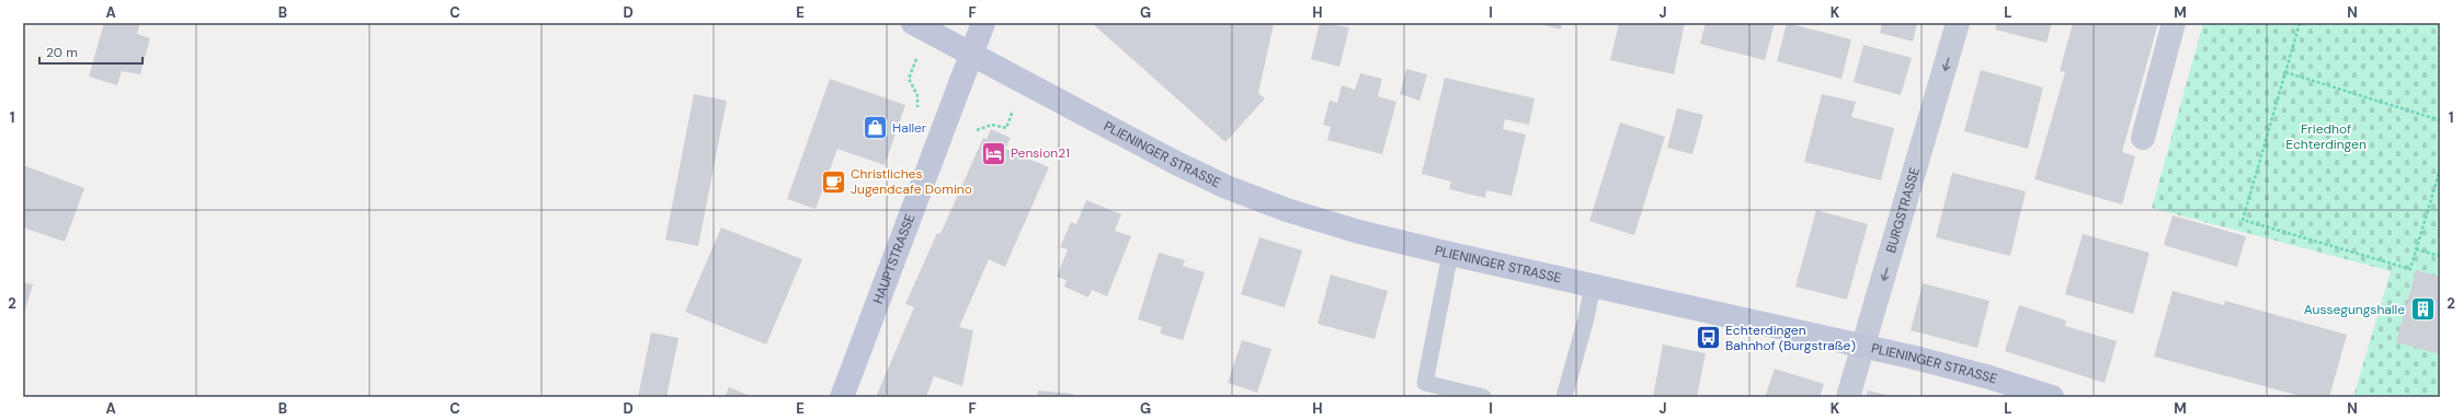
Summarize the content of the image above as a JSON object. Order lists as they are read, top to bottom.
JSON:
{
  "streets": {
    "main road": ["PLIENINGER STRASSE", "HAUPTSTRASSE"],
    "street": ["BURGSTRASSE"]
  },
  "crossings": [
    ["PLIENINGER STRASSE", "BURGSTRASSE"],
    ["PLIENINGER STRASSE", "HAUPTSTRASSE"]
  ],
  "one_way": ["BURGSTRASSE"],
  "parks": ["Friedhof Echterdingen"],
  "places": {
    "shop": ["Haller"],
    "hotel": ["Pension21"],
    "cafe": ["Christliches Jugendcafe Domino"],
    "building": ["Aussegungshalle"],
    "bus stop": ["Echterdingen Bahnhof (Burgstraße)"]
  },
  "scale_bar": "20 m",
  "grid": {
    "columns": [
      "A",
      "B",
      "C",
      "D",
      "E",
      "F",
      "G",
      "H",
      "I",
      "J",
      "K",
      "L",
      "M",
      "N"
    ],
    "rows": ["1", "2"]
  }
}
